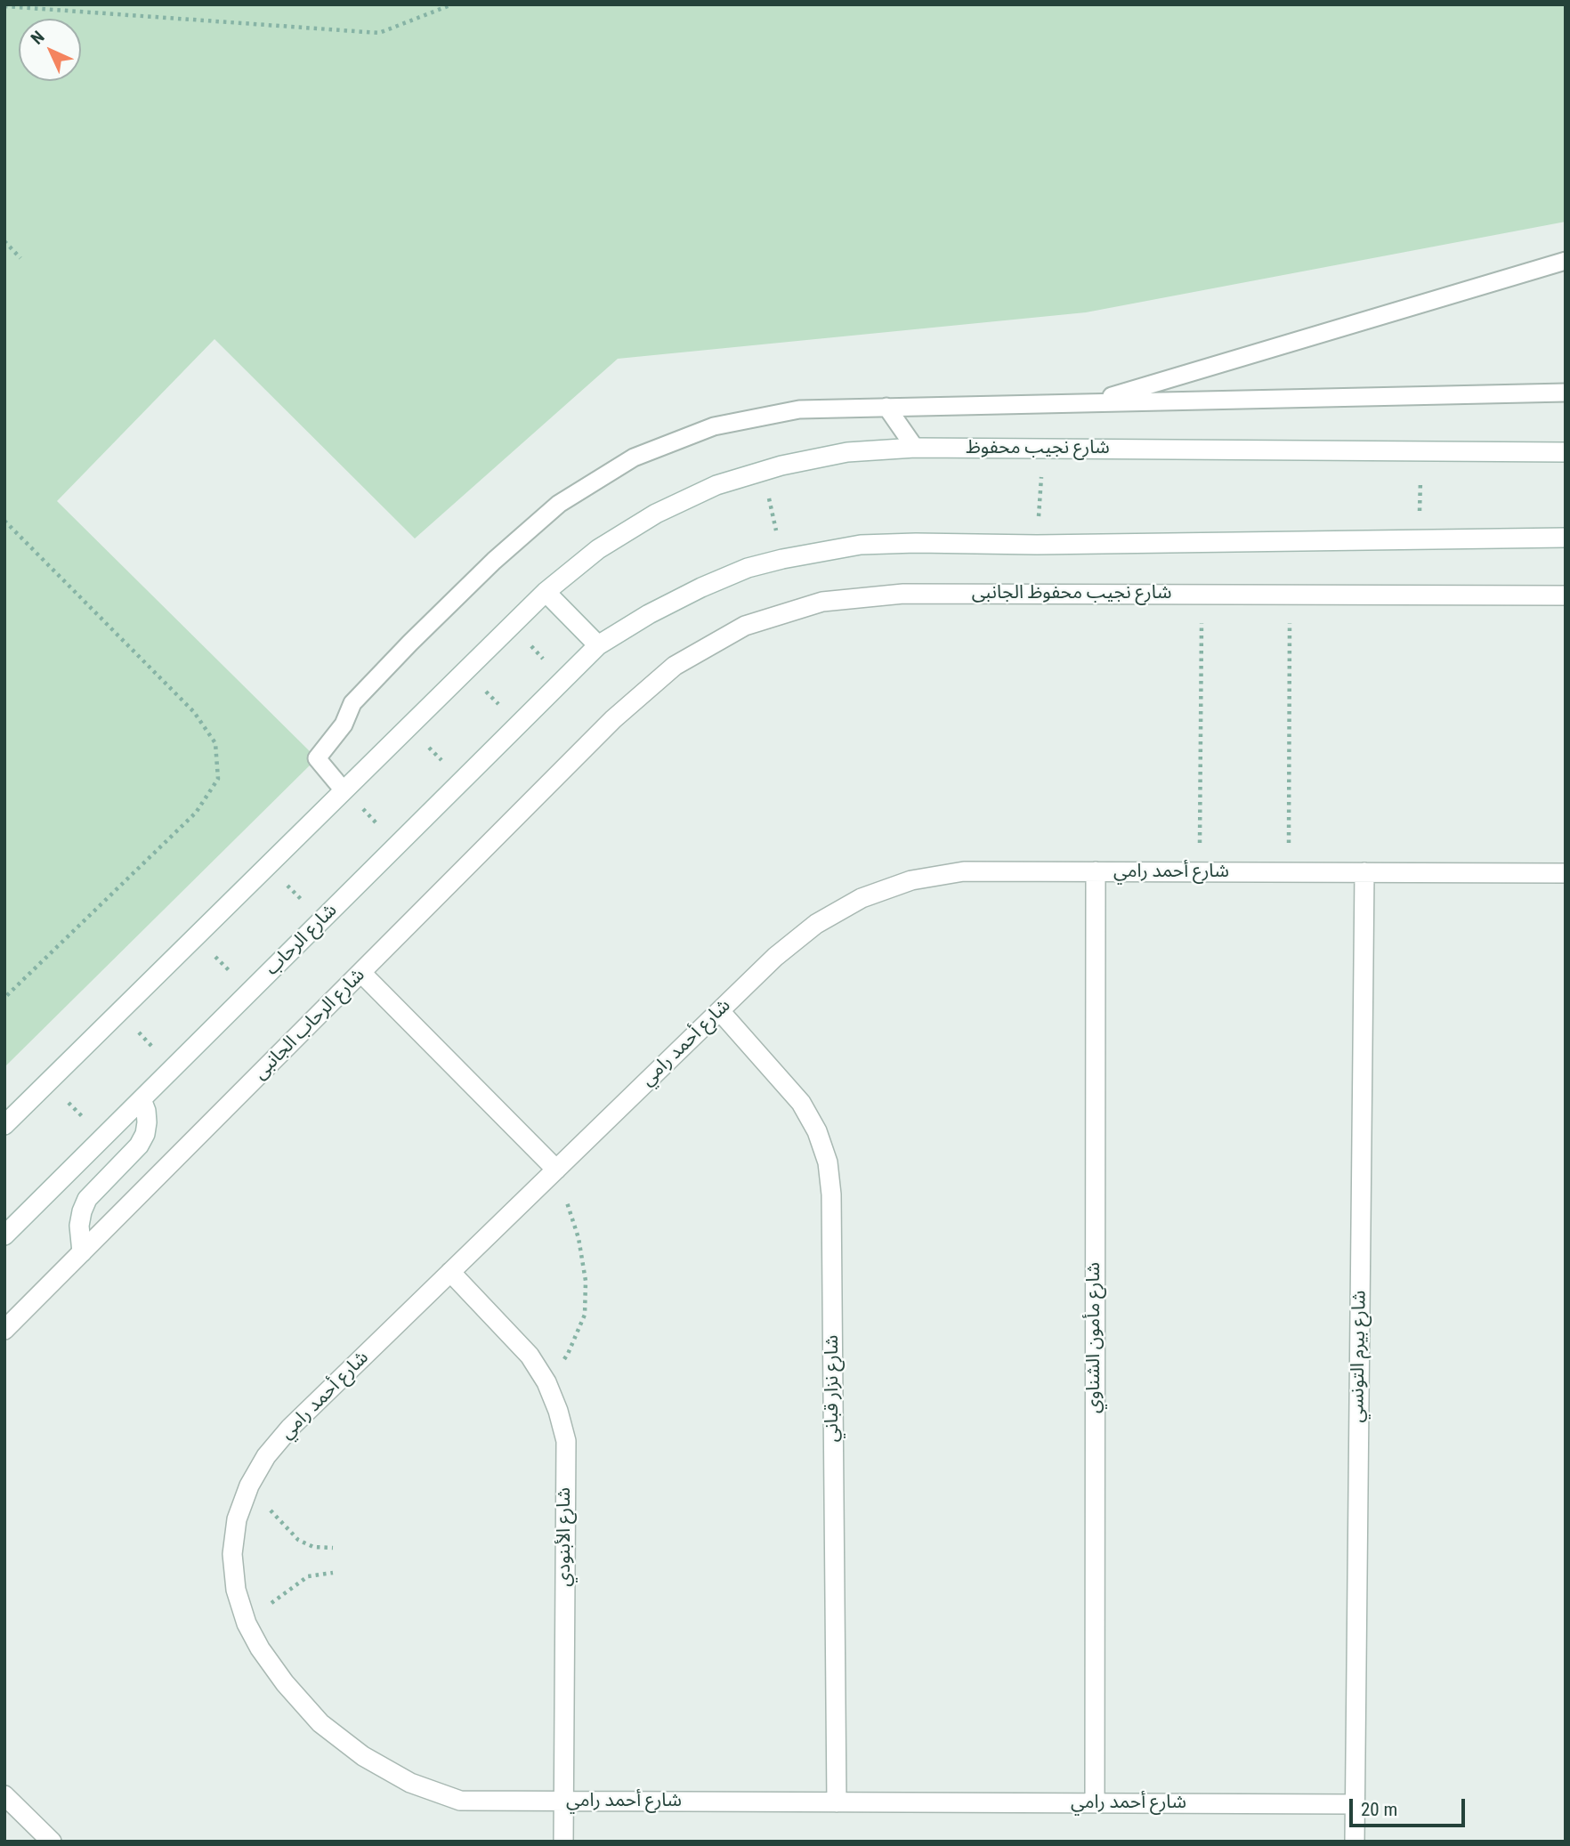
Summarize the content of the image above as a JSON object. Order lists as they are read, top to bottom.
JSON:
{
  "streets": {
    "street": [
      "شارع نجيب محفوظ",
      "شارع نجيب محفوظ الجانبى",
      "شارع أحمد رامي",
      "شارع الرحاب",
      "شارع الرحاب الجانبى",
      "شارع مأمون الشناوي",
      "شارع بيرم التونسي",
      "شارع نزار قباني",
      "شارع الأبنودي"
    ]
  },
  "crossings": [
    ["شارع نجيب محفوظ الجانبى", "شارع الرحاب الجانبى"],
    ["شارع أحمد رامي", "شارع مأمون الشناوي"],
    ["شارع أحمد رامي", "شارع بيرم التونسي"],
    ["شارع أحمد رامي", "شارع نزار قباني"],
    ["شارع أحمد رامي", "شارع الأبنودي"]
  ],
  "scale_bar": "20 m",
  "north": "top left"
}
